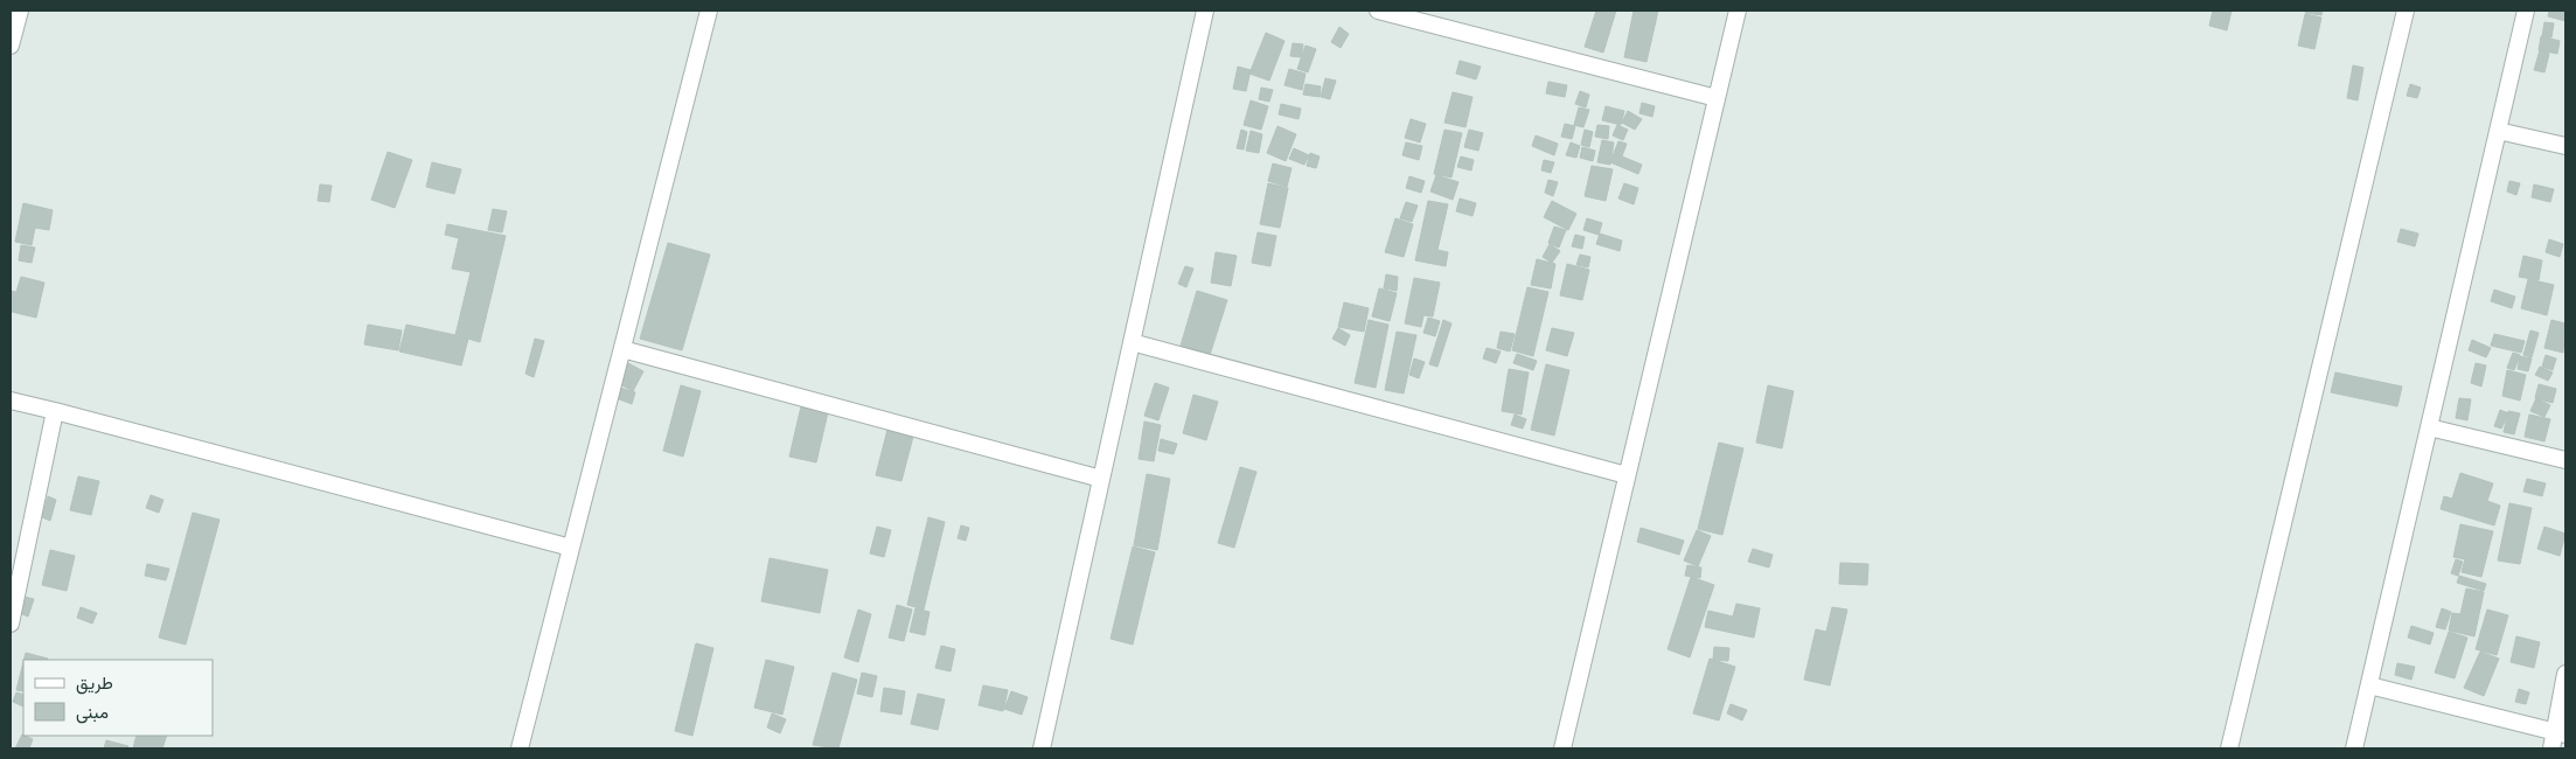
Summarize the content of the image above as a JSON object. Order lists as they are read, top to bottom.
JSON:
{
  "legend": ["طريق", "مبنى"]
}
